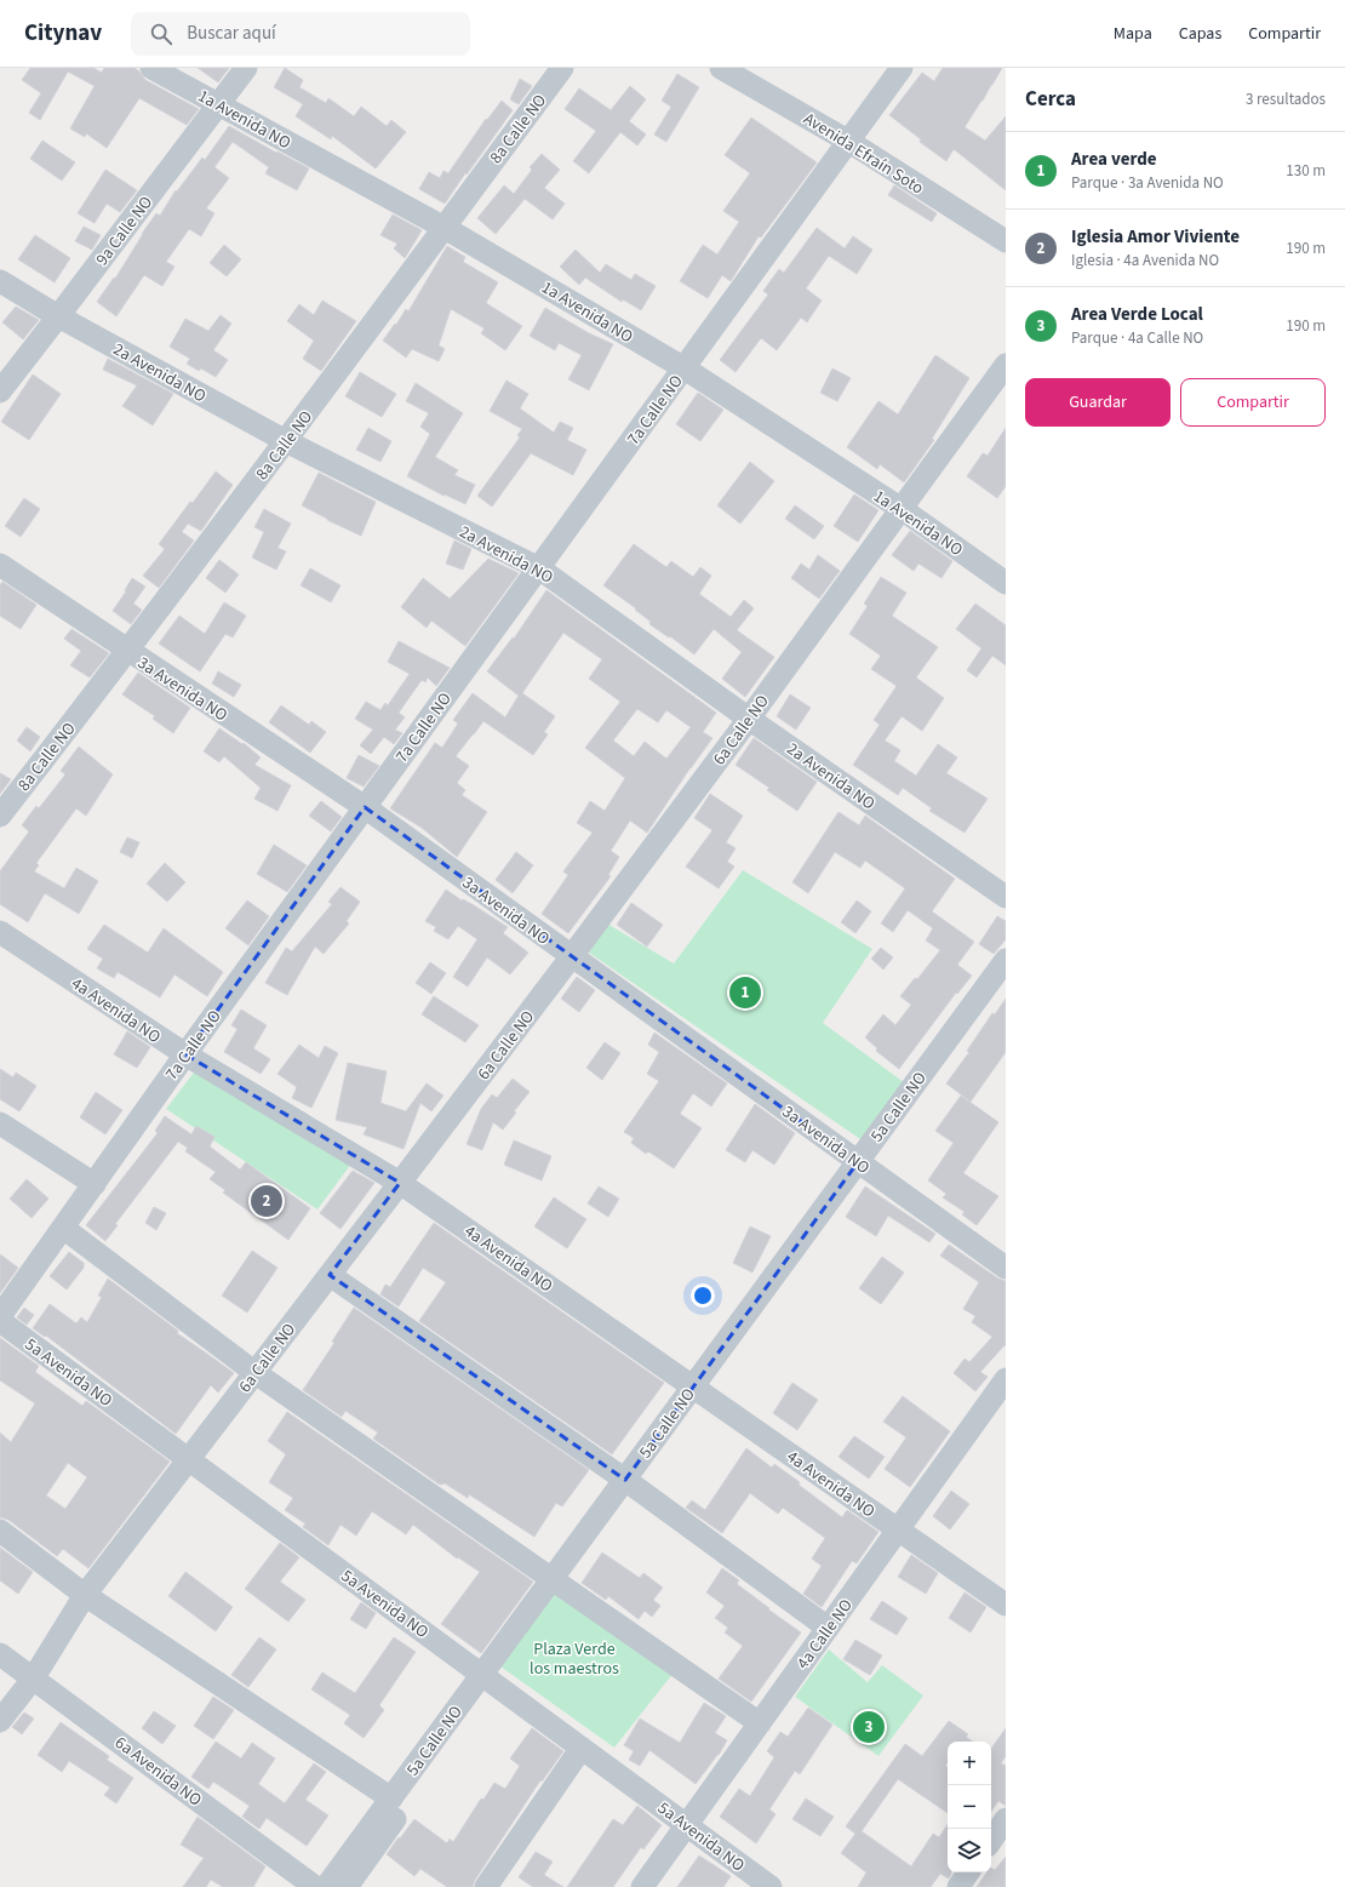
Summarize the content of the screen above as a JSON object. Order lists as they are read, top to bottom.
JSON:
{
  "streets": {
    "street": [
      "1a Avenida NO",
      "8a Calle NO",
      "Avenida Efraín Soto",
      "9a Calle NO",
      "2a Avenida NO",
      "7a Calle NO",
      "3a Avenida NO",
      "6a Calle NO",
      "4a Avenida NO",
      "5a Calle NO",
      "5a Avenida NO",
      "4a Calle NO",
      "6a Avenida NO"
    ]
  },
  "crossings": [
    ["1a Avenida NO", "8a Calle NO"],
    ["1a Avenida NO", "9a Calle NO"],
    ["1a Avenida NO", "7a Calle NO"],
    ["1a Avenida NO", "6a Calle NO"],
    ["8a Calle NO", "2a Avenida NO"],
    ["8a Calle NO", "3a Avenida NO"],
    ["Avenida Efraín Soto", "7a Calle NO"],
    ["9a Calle NO", "2a Avenida NO"],
    ["2a Avenida NO", "7a Calle NO"],
    ["2a Avenida NO", "6a Calle NO"],
    ["7a Calle NO", "3a Avenida NO"],
    ["7a Calle NO", "4a Avenida NO"],
    ["3a Avenida NO", "6a Calle NO"],
    ["3a Avenida NO", "5a Calle NO"],
    ["6a Calle NO", "4a Avenida NO"],
    ["6a Calle NO", "5a Avenida NO"],
    ["6a Calle NO", "6a Avenida NO"],
    ["4a Avenida NO", "5a Calle NO"],
    ["4a Avenida NO", "4a Calle NO"],
    ["5a Calle NO", "5a Avenida NO"],
    ["5a Avenida NO", "4a Calle NO"]
  ],
  "parks": ["Plaza Verde los maestros"],
  "page": {
    "header": "Citynav",
    "search": "Buscar aquí",
    "nav": ["Mapa", "Capas", "Compartir"],
    "heading": ["Cerca", "3 resultados"],
    "list": [
      {
        "mark": "1",
        "name": "Area verde",
        "note": "Parque · 3a Avenida NO",
        "value": "130 m"
      },
      {
        "mark": "2",
        "name": "Iglesia Amor Viviente",
        "note": "Iglesia · 4a Avenida NO",
        "value": "190 m"
      },
      {
        "mark": "3",
        "name": "Area Verde Local",
        "note": "Parque · 4a Calle NO",
        "value": "190 m"
      }
    ],
    "buttons": ["Guardar", "Compartir"],
    "pins": ["1", "2", "3"],
    "map_buttons": ["+", "−"]
  }
}
